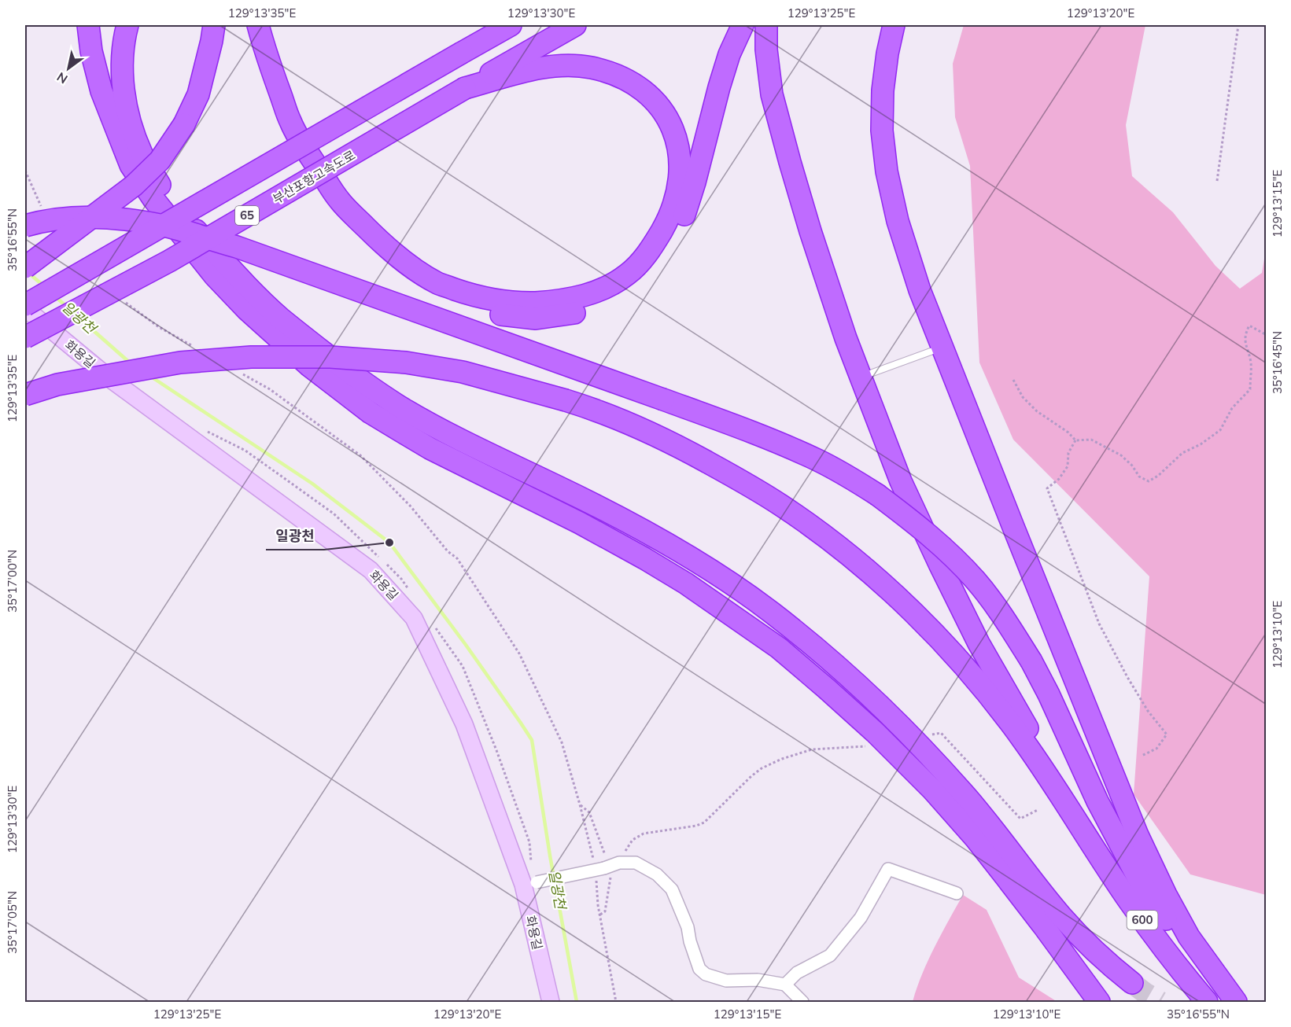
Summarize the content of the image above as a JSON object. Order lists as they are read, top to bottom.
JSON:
{
  "streets": {
    "highway": ["부산포항고속도로", "65", "600"],
    "main road": ["화용길"]
  },
  "crossings": [
    ["65", "화용길"]
  ],
  "water": ["일광천"],
  "places": ["일광천"],
  "north": "bottom left",
  "coordinates": [
    "129°13'35\"E",
    "129°13'30\"E",
    "129°13'25\"E",
    "129°13'20\"E",
    "129°13'15\"E",
    "35°16'55\"N",
    "35°16'45\"N",
    "35°17'00\"N",
    "129°13'10\"E",
    "35°17'05\"N"
  ]
}
